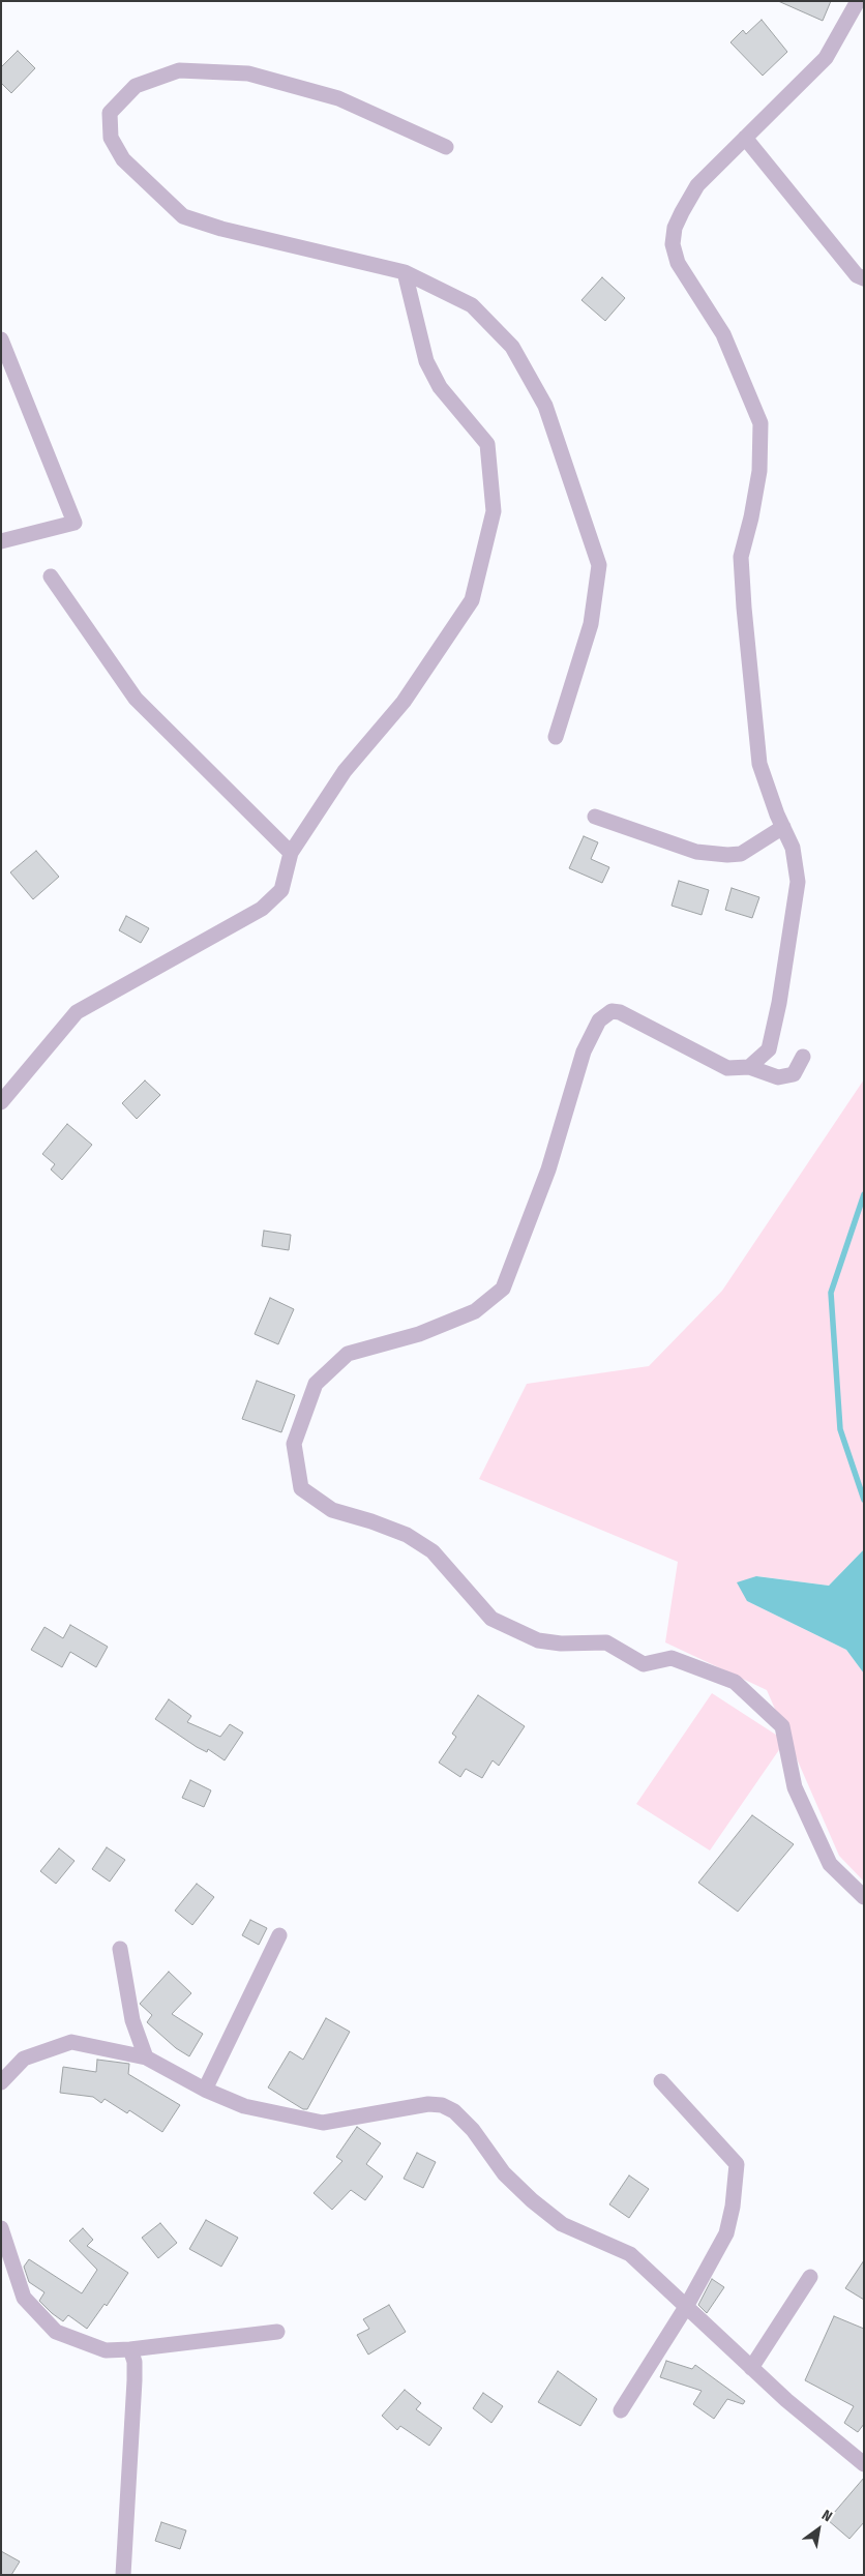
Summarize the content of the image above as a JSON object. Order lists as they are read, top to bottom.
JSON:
{
  "north": "top right"
}
